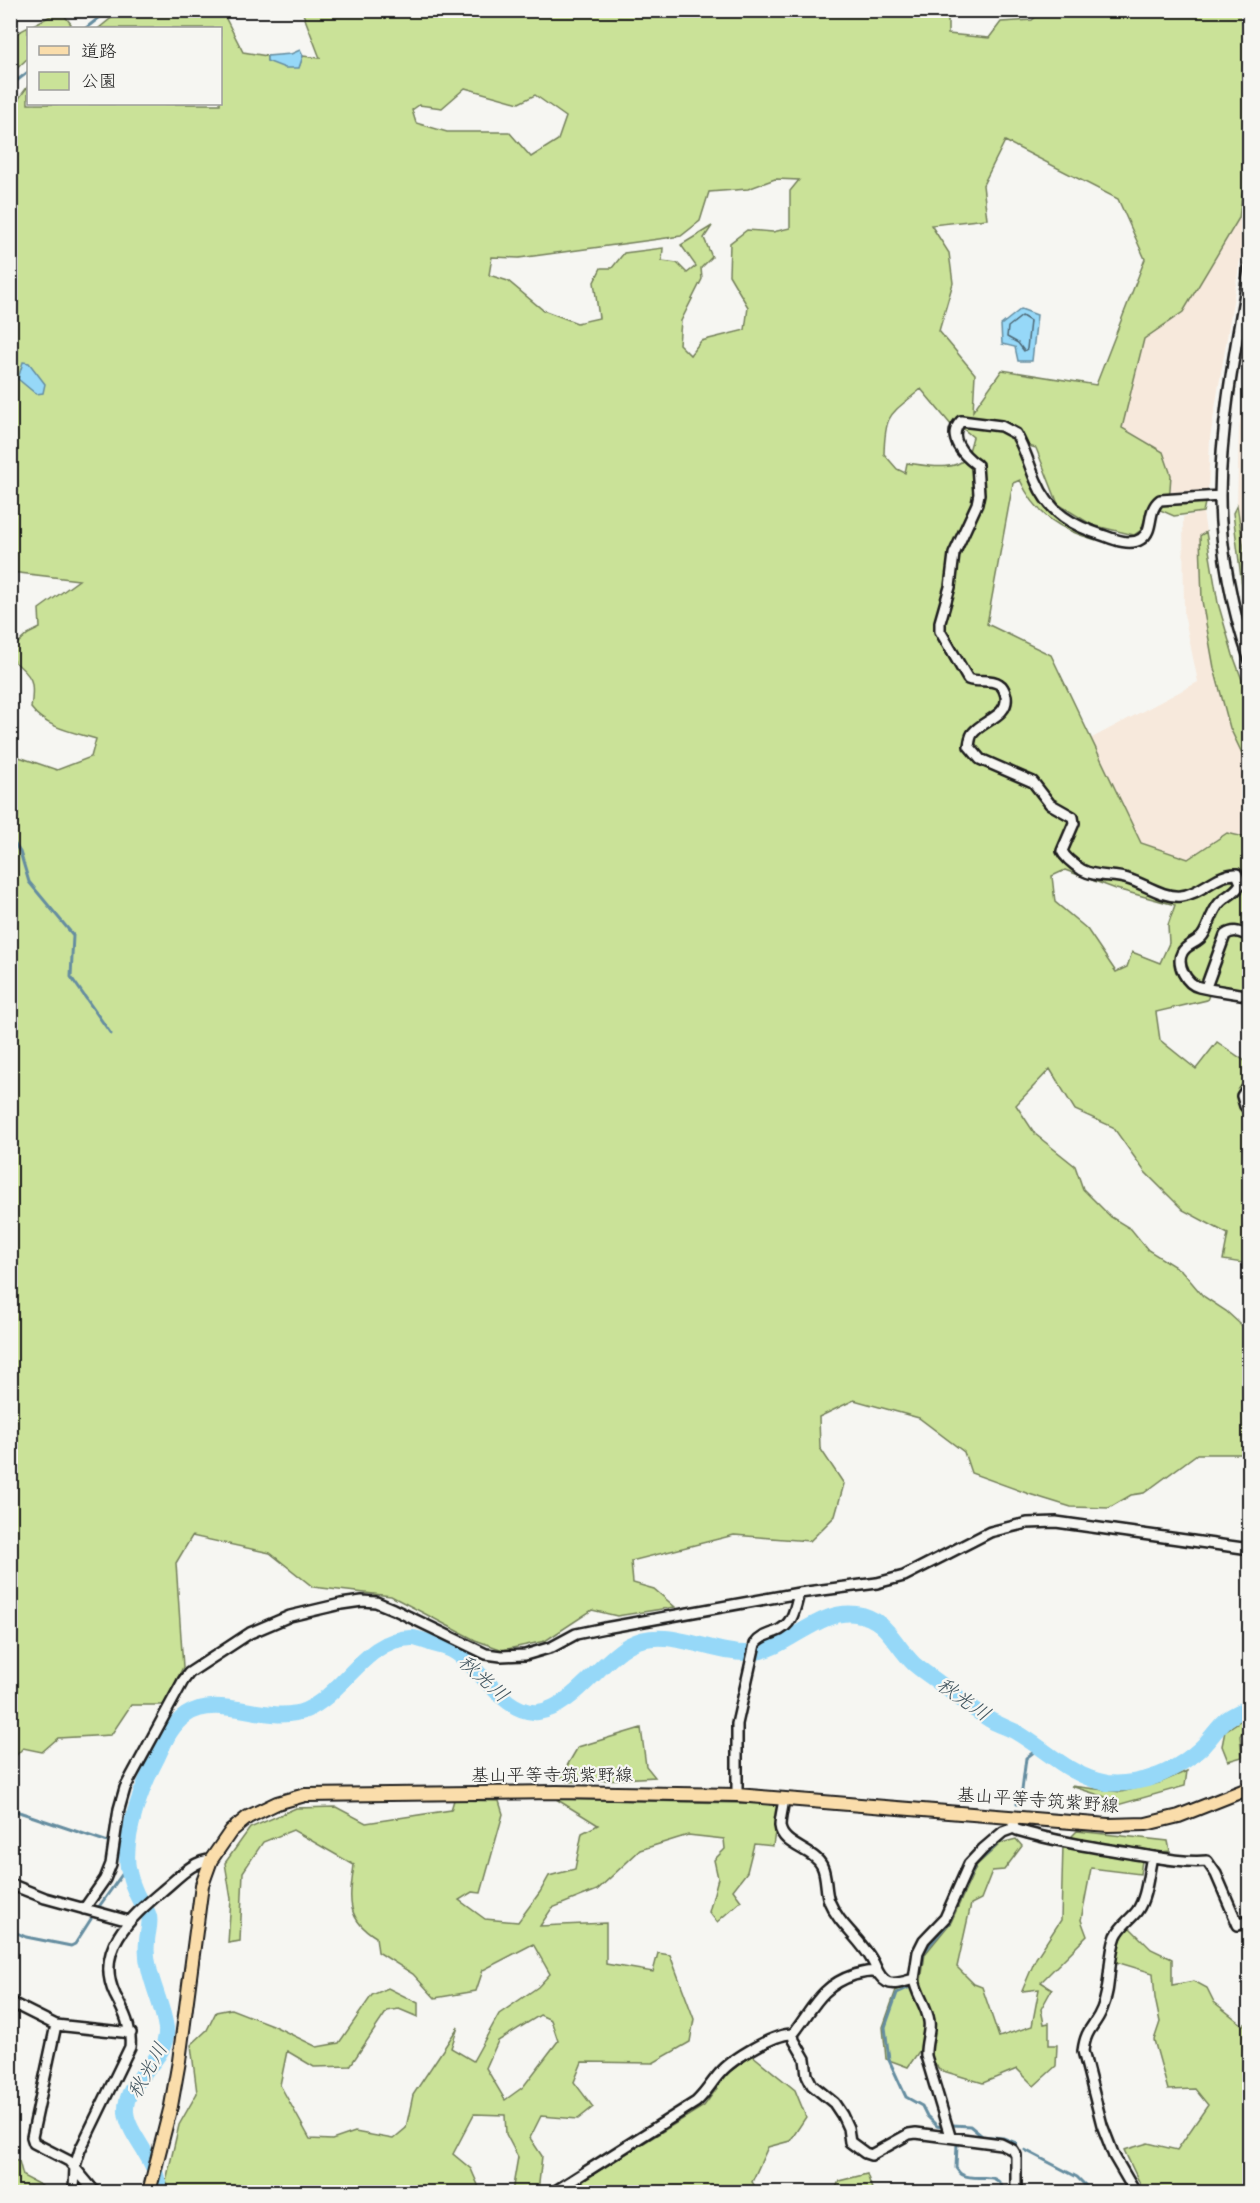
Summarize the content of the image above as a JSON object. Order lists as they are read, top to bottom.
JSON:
{
  "streets": {
    "main road": ["基山平等寺筑紫野線"]
  },
  "water": ["秋光川"],
  "legend": ["道路", "公園"]
}
